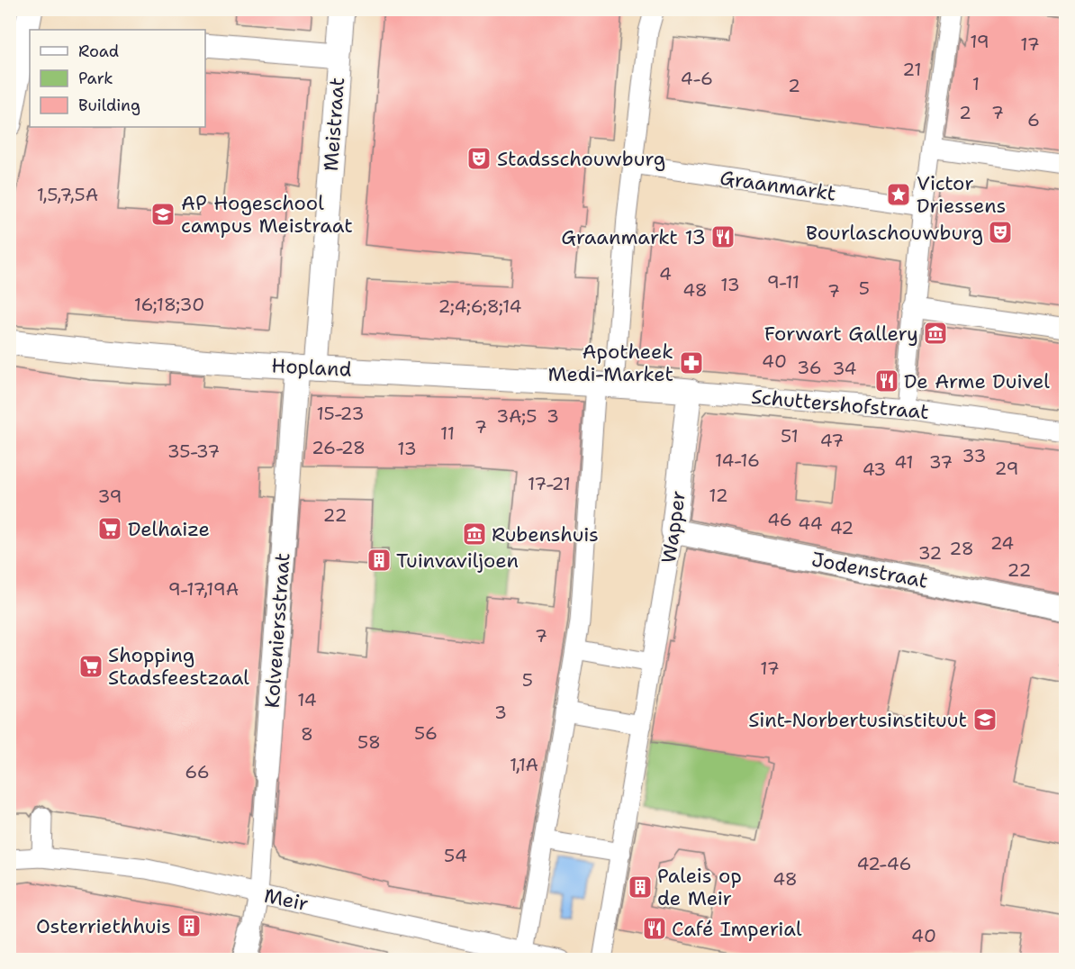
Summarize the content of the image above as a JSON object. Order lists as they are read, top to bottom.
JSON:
{
  "streets": {
    "street": [
      "Meistraat",
      "Graanmarkt",
      "Hopland",
      "Schuttershofstraat",
      "Wapper",
      "Jodenstraat",
      "Kolveniersstraat",
      "Meir"
    ]
  },
  "crossings": [
    ["Meistraat", "Hopland"],
    ["Meistraat", "Kolveniersstraat"],
    ["Hopland", "Schuttershofstraat"],
    ["Hopland", "Kolveniersstraat"],
    ["Schuttershofstraat", "Wapper"],
    ["Wapper", "Jodenstraat"],
    ["Kolveniersstraat", "Meir"]
  ],
  "places": {
    "theatre": ["Stadsschouwburg", "Bourlaschouwburg"],
    "place": ["Victor Driessens"],
    "school or university": ["AP Hogeschool campus Meistraat", "Sint-Norbertusinstituut"],
    "restaurant": ["Graanmarkt 13", "De Arme Duivel", "Café Imperial"],
    "museum": ["Forwart Gallery", "Rubenshuis"],
    "pharmacy": ["Apotheek Medi-Market"],
    "supermarket": ["Delhaize", "Shopping Stadsfeestzaal"],
    "building": ["Tuinvaviljoen", "Paleis op de Meir", "Osterriethhuis"]
  },
  "house_numbers": [
    "19",
    "17",
    "21",
    "4-6",
    "1",
    "2",
    "2",
    "7",
    "6",
    "1,5,7,5A",
    "4",
    "9-11",
    "13",
    "5",
    "48",
    "7",
    "16;18;30",
    "2;4;6;8;14",
    "40",
    "36",
    "34",
    "15-23",
    "3A;5",
    "3",
    "7",
    "11",
    "51",
    "47",
    "26-28",
    "13",
    "35-37",
    "33",
    "14-16",
    "41",
    "37",
    "29",
    "43",
    "17-21",
    "12",
    "39",
    "22",
    "46",
    "44",
    "42",
    "24",
    "28",
    "32",
    "22",
    "9-17,19A",
    "7",
    "17",
    "5",
    "14",
    "3",
    "56",
    "8",
    "58",
    "1,1A",
    "66",
    "54",
    "42-46",
    "48",
    "40"
  ],
  "legend": ["Road", "Park", "Building"]
}
